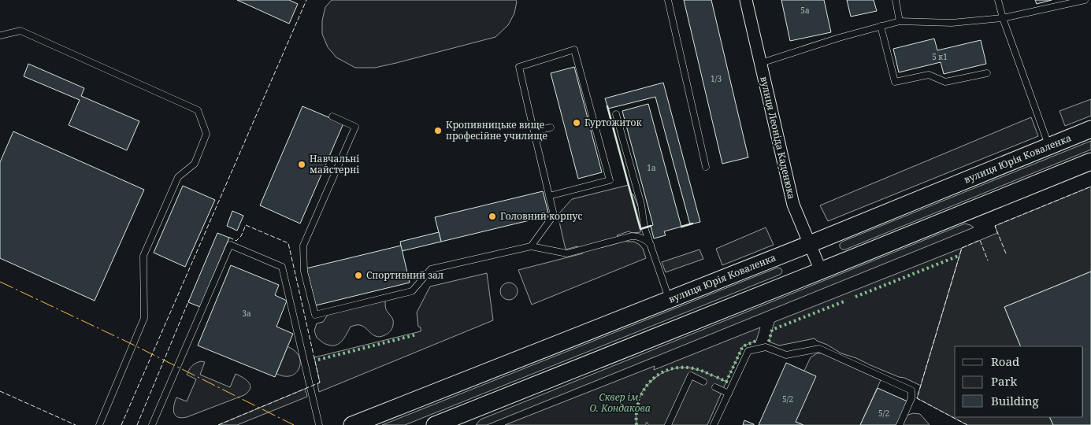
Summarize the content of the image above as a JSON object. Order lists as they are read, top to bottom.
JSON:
{
  "streets": {
    "main road": ["вулиця Юрія Коваленка"],
    "street": ["вулиця Леоніда Каденюка"]
  },
  "crossings": [
    ["вулиця Леоніда Каденюка", "вулиця Юрія Коваленка"]
  ],
  "parks": ["Сквер ім. О. Кондакова"],
  "places": [
    "Гуртожиток",
    "Кропивницьке вище професійне училище",
    "Навчальні майстерні",
    "Головний корпус",
    "Спортивний зал"
  ],
  "house_numbers": [
    "5а",
    "5 к1",
    "1/3",
    "1а",
    "3а",
    "5/2",
    "5/2"
  ],
  "legend": ["Road", "Park", "Building"]
}
